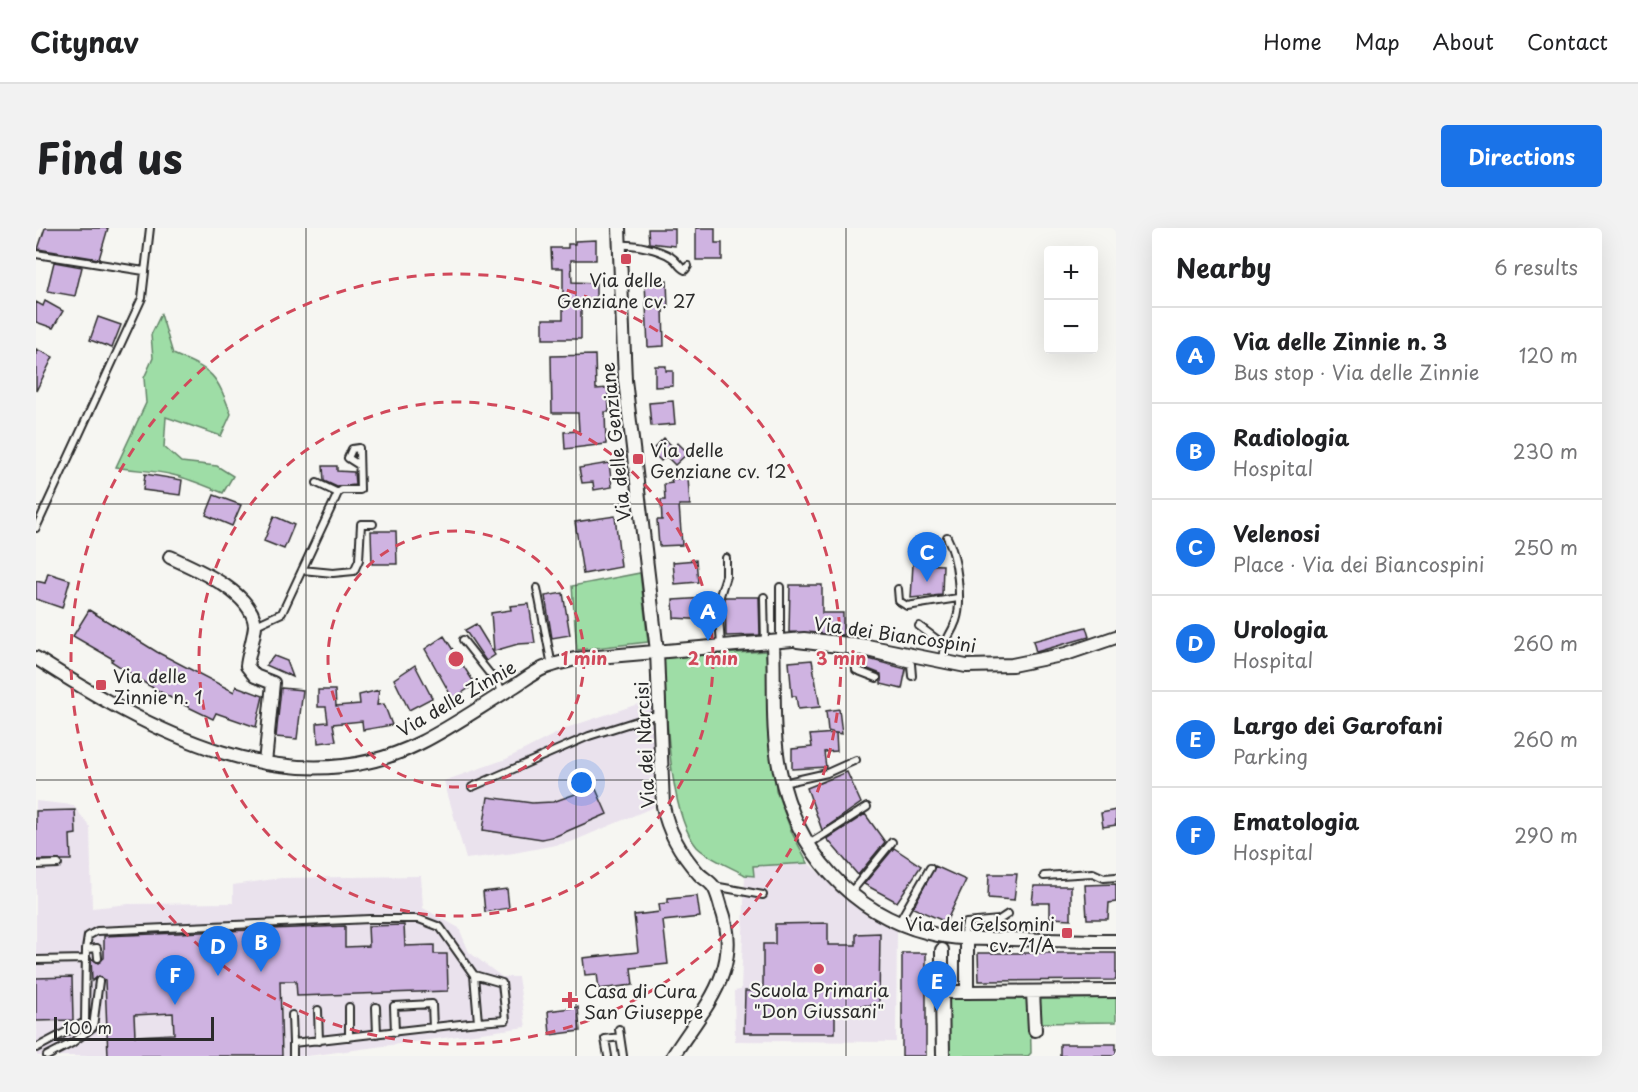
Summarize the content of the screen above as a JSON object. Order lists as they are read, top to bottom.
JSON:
{
  "streets": {
    "street": [
      "Via delle Genziane",
      "Via dei Biancospini",
      "Via delle Zinnie",
      "Via dei Narcisi"
    ]
  },
  "crossings": [
    ["Via delle Genziane", "Via delle Zinnie"],
    ["Via delle Genziane", "Via dei Narcisi"],
    ["Via dei Biancospini", "Via delle Zinnie"],
    ["Via delle Zinnie", "Via dei Narcisi"]
  ],
  "places": {
    "transit": [
      "Via delle Genziane cv. 27",
      "Via delle Genziane cv. 12",
      "Via delle Zinnie n. 1",
      "Via dei Gelsomini cv. 71/A"
    ],
    "other": ["Scuola Primaria \"Don Giussani\""],
    "health": ["Casa di Cura San Giuseppe"]
  },
  "scale_bar": "100 m",
  "page": {
    "header": "Citynav",
    "nav": [
      "Home",
      "Map",
      "About",
      "Contact"
    ],
    "title": "Find us",
    "buttons": "Directions",
    "heading": ["Nearby", "6 results"],
    "map_buttons": ["+", "−"],
    "list": [
      {
        "mark": "A",
        "name": "Via delle Zinnie n. 3",
        "note": "Bus stop · Via delle Zinnie",
        "value": "120 m"
      },
      {
        "mark": "B",
        "name": "Radiologia",
        "note": "Hospital",
        "value": "230 m"
      },
      {
        "mark": "C",
        "name": "Velenosi",
        "note": "Place · Via dei Biancospini",
        "value": "250 m"
      },
      {
        "mark": "D",
        "name": "Urologia",
        "note": "Hospital",
        "value": "260 m"
      },
      {
        "mark": "E",
        "name": "Largo dei Garofani",
        "note": "Parking",
        "value": "260 m"
      },
      {
        "mark": "F",
        "name": "Ematologia",
        "note": "Hospital",
        "value": "290 m"
      }
    ],
    "pins": [
      "C",
      "A",
      "B",
      "D",
      "F",
      "E"
    ],
    "scale": "100 m"
  },
  "rings": ["1 min", "2 min", "3 min"]
}
